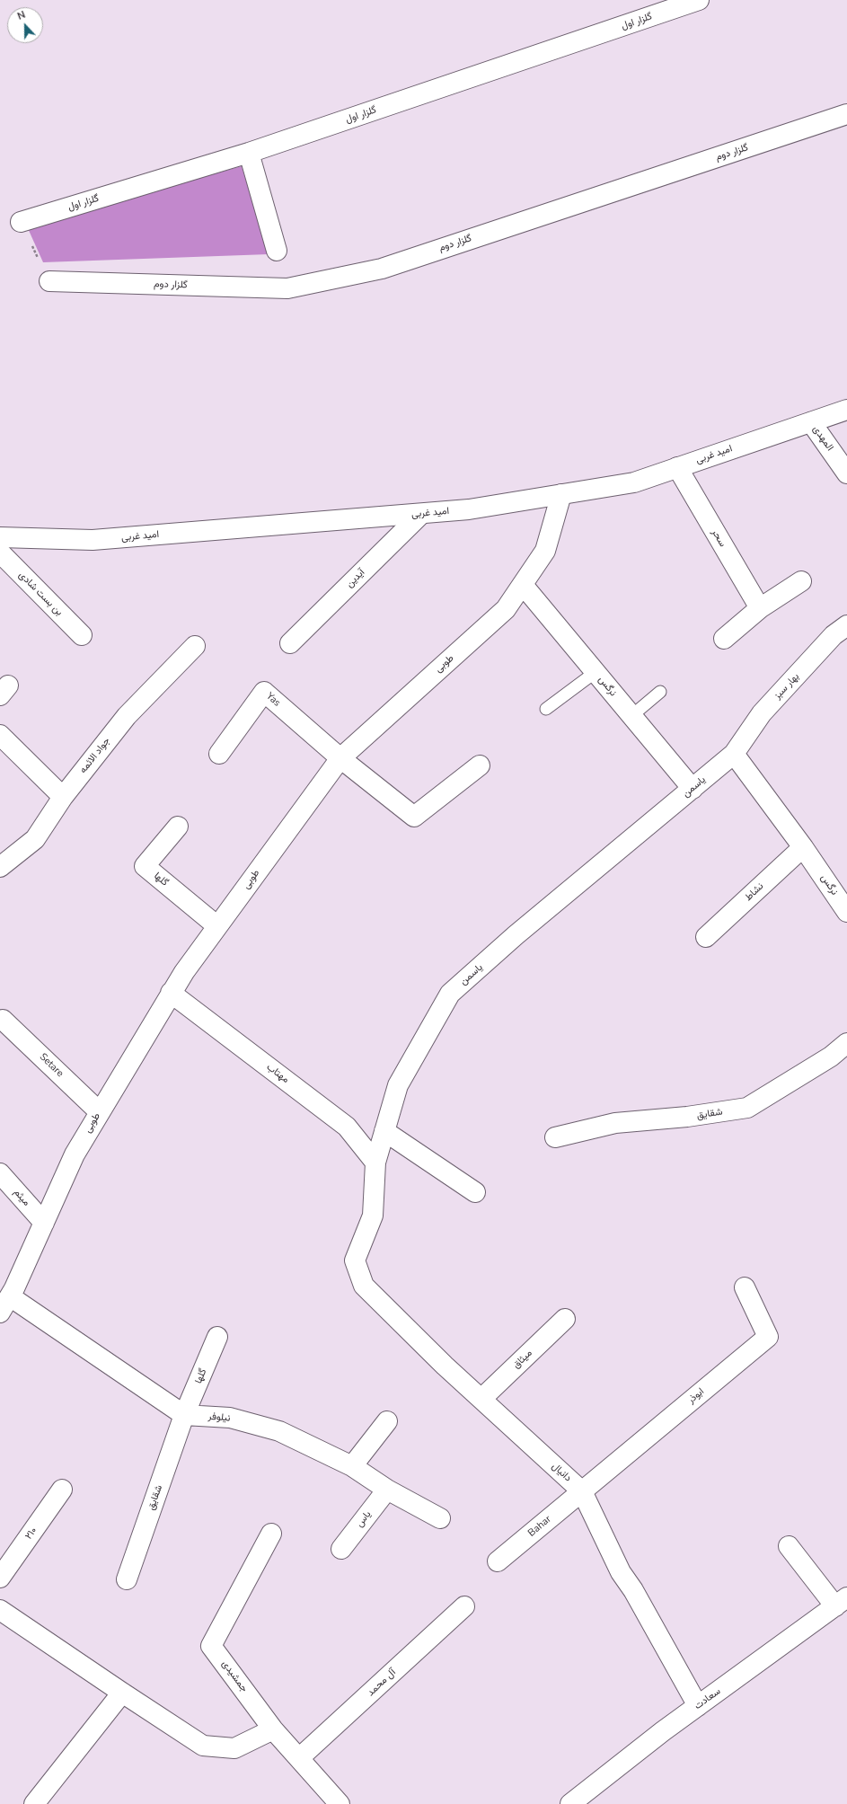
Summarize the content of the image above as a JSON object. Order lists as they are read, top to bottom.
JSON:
{
  "streets": {
    "street": [
      "گلزار اول",
      "گلزار دوم",
      "المهدی",
      "امید غربی",
      "سحر",
      "آیدین",
      "بن بست شادی",
      "طوبی",
      "نرگس",
      "بهار سبز",
      "Yas",
      "جواد الائمه",
      "یاسمن",
      "گلها",
      "نشاط",
      "Setare",
      "مهتاب",
      "شقایق",
      "میثم",
      "میثاق",
      "ابوذر",
      "نیلوفر",
      "دانیال",
      "یاس",
      "Bahar",
      "۲۱۰",
      "جمشیدی",
      "آل محمد",
      "سعادت"
    ]
  },
  "crossings": [
    ["المهدی", "امید غربی"],
    ["امید غربی", "سحر"],
    ["امید غربی", "آیدین"],
    ["امید غربی", "طوبی"],
    ["طوبی", "نرگس"],
    ["طوبی", "Yas"],
    ["طوبی", "گلها"],
    ["طوبی", "Setare"],
    ["طوبی", "مهتاب"],
    ["طوبی", "میثم"],
    ["نرگس", "بهار سبز"],
    ["نرگس", "یاسمن"],
    ["نرگس", "نشاط"],
    ["بهار سبز", "یاسمن"],
    ["یاسمن", "مهتاب"],
    ["یاسمن", "دانیال"],
    ["گلها", "شقایق"],
    ["گلها", "نیلوفر"],
    ["شقایق", "نیلوفر"],
    ["میثاق", "دانیال"],
    ["ابوذر", "دانیال"],
    ["ابوذر", "Bahar"],
    ["نیلوفر", "یاس"],
    ["دانیال", "Bahar"],
    ["دانیال", "سعادت"],
    ["جمشیدی", "آل محمد"]
  ],
  "north": "top"
}
